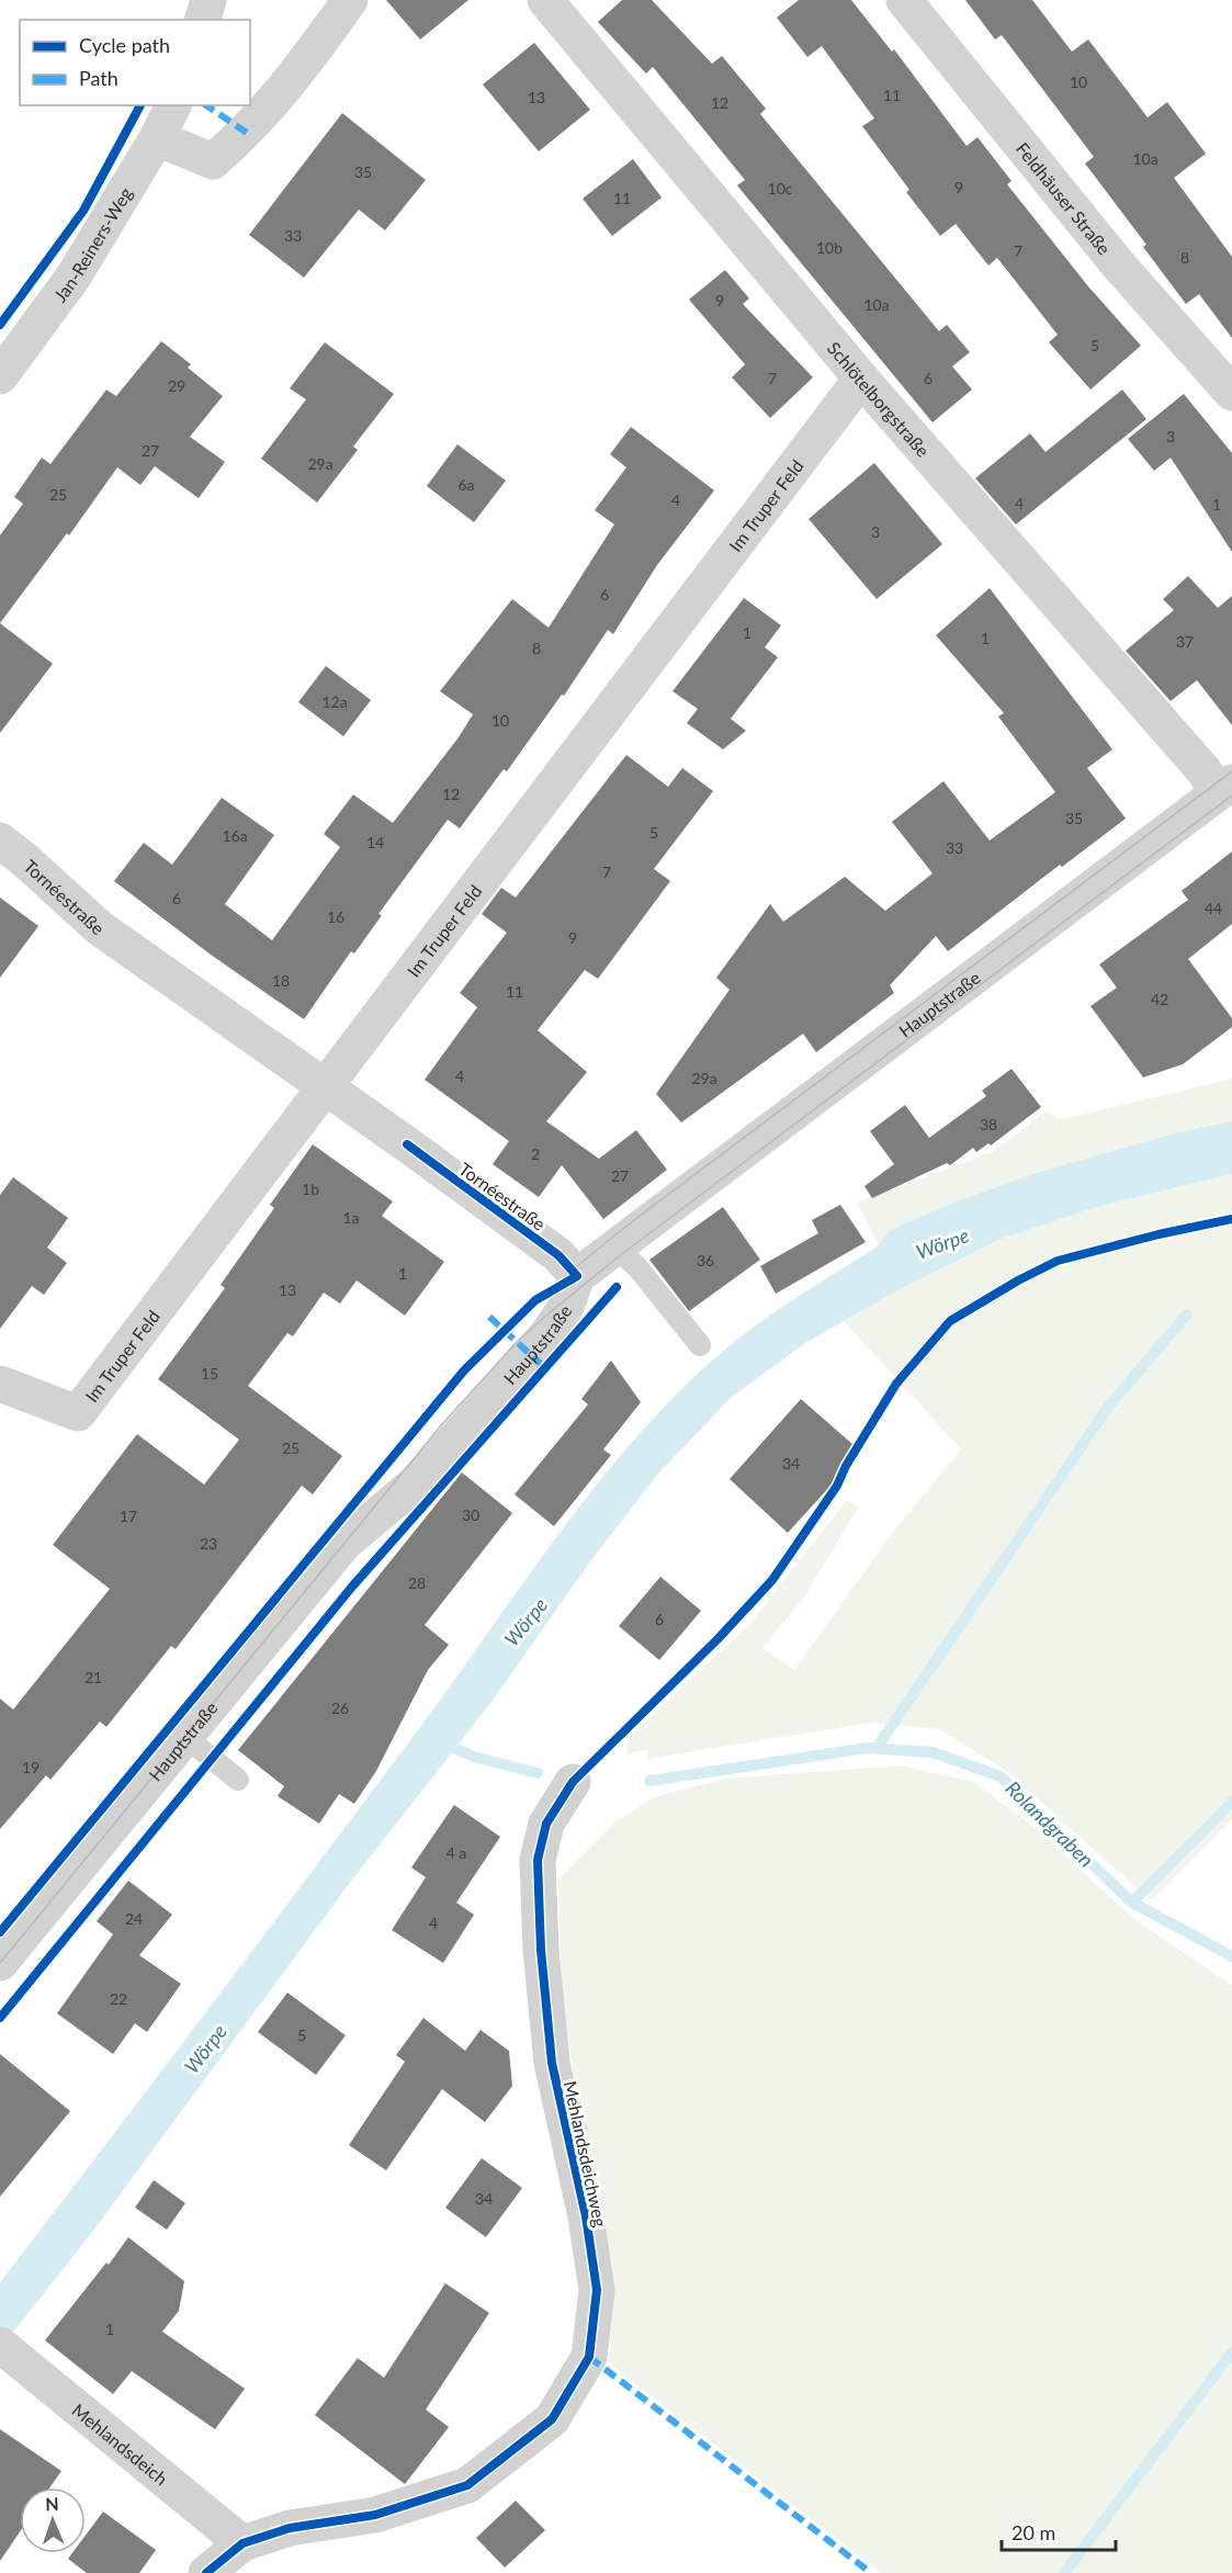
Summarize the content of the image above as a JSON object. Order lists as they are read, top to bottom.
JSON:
{
  "streets": {
    "street": [
      "Feldhäuser Straße",
      "Jan-Reiners-Weg",
      "Schlötelborgstraße",
      "Im Truper Feld",
      "Tornéestraße",
      "Hauptstraße",
      "Mehlandsdeichweg",
      "Mehlandsdeich"
    ]
  },
  "crossings": [
    ["Schlötelborgstraße", "Im Truper Feld"],
    ["Schlötelborgstraße", "Hauptstraße"],
    ["Im Truper Feld", "Tornéestraße"],
    ["Tornéestraße", "Hauptstraße"],
    ["Mehlandsdeichweg", "Mehlandsdeich"]
  ],
  "water": ["Wörpe", "Rolandgraben"],
  "house_numbers": [
    "10",
    "11",
    "13",
    "12",
    "10a",
    "35",
    "9",
    "10c",
    "11",
    "33",
    "10b",
    "7",
    "8",
    "9",
    "10a",
    "5",
    "7",
    "6",
    "29",
    "3",
    "27",
    "29a",
    "6a",
    "25",
    "4",
    "4",
    "1",
    "3",
    "6",
    "1",
    "1",
    "37",
    "8",
    "12a",
    "10",
    "12",
    "35",
    "5",
    "16a",
    "14",
    "33",
    "7",
    "6",
    "44",
    "16",
    "9",
    "18",
    "11",
    "42",
    "4",
    "29a",
    "38",
    "2",
    "27",
    "1b",
    "1a",
    "36",
    "1",
    "13",
    "15",
    "25",
    "34",
    "30",
    "17",
    "23",
    "28",
    "6",
    "21",
    "26",
    "19",
    "4 a",
    "24",
    "4",
    "22",
    "5",
    "34",
    "1"
  ],
  "legend": ["Cycle path", "Path"],
  "scale_bar": "20 m",
  "north": "top"
}
